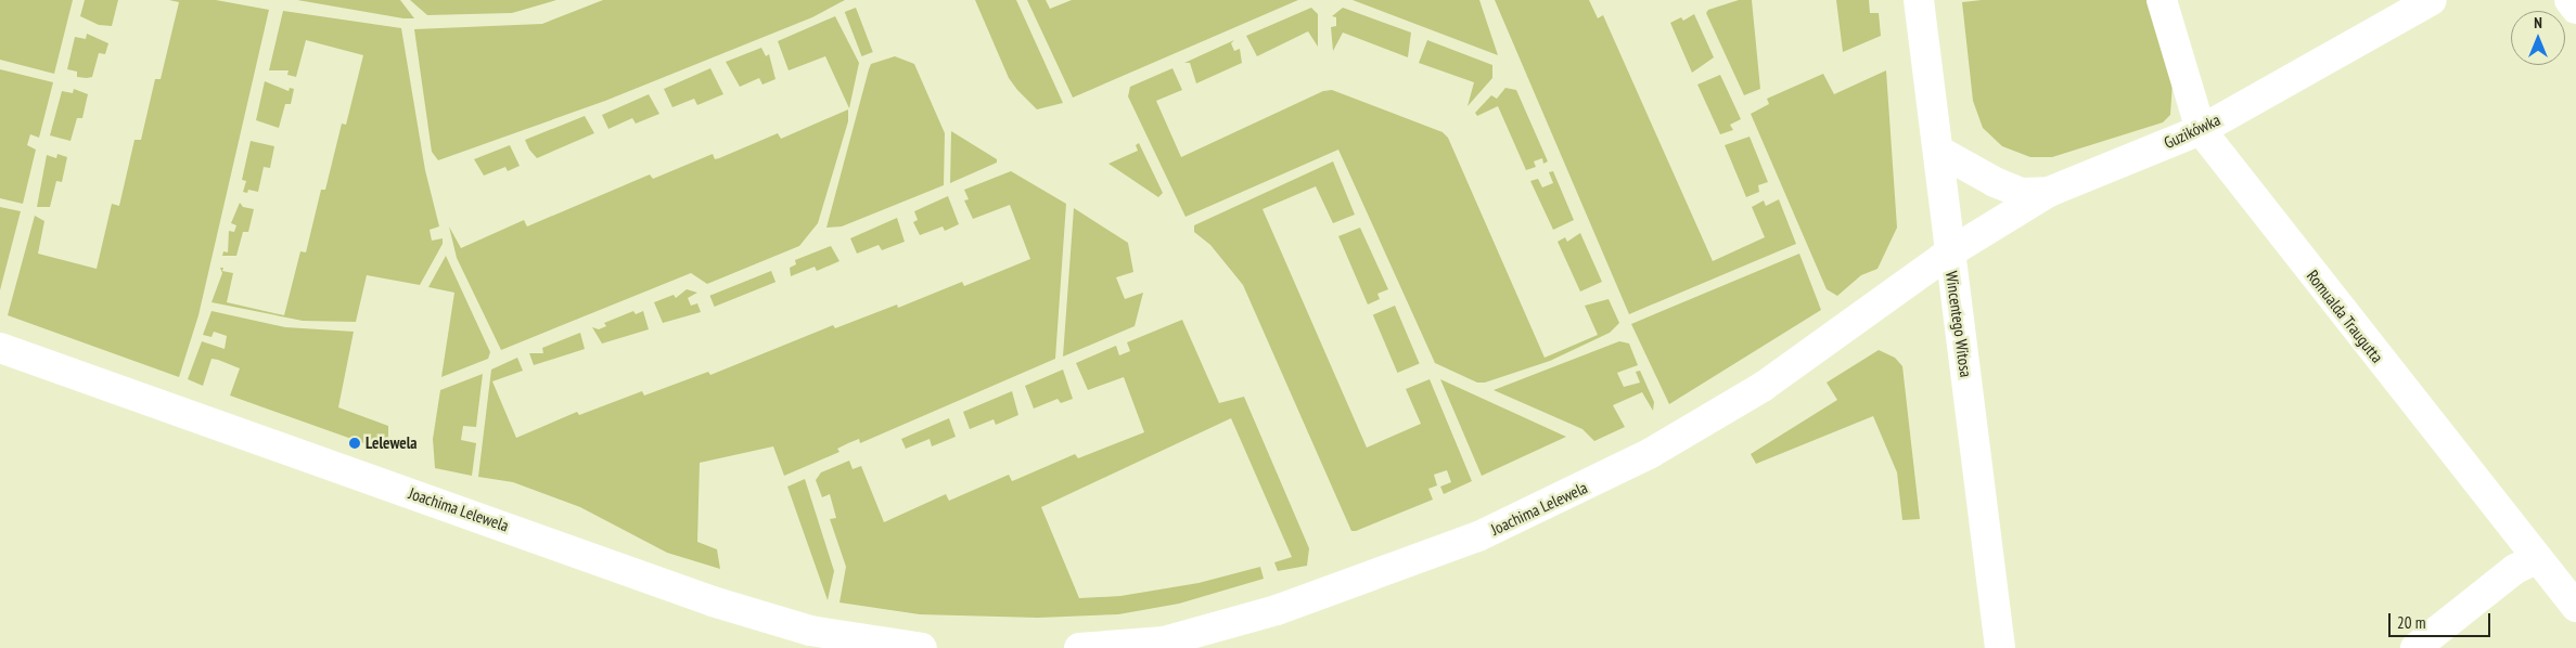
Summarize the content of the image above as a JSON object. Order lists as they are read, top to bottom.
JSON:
{
  "streets": {
    "street": [
      "Guzikówka",
      "Romualda Traugutta",
      "Wincentego Witosa",
      "Joachima Lelewela"
    ]
  },
  "crossings": [
    ["Guzikówka", "Romualda Traugutta"],
    ["Guzikówka", "Wincentego Witosa"],
    ["Guzikówka", "Joachima Lelewela"],
    ["Wincentego Witosa", "Joachima Lelewela"]
  ],
  "places": ["Lelewela"],
  "scale_bar": "20 m",
  "north": "top"
}
